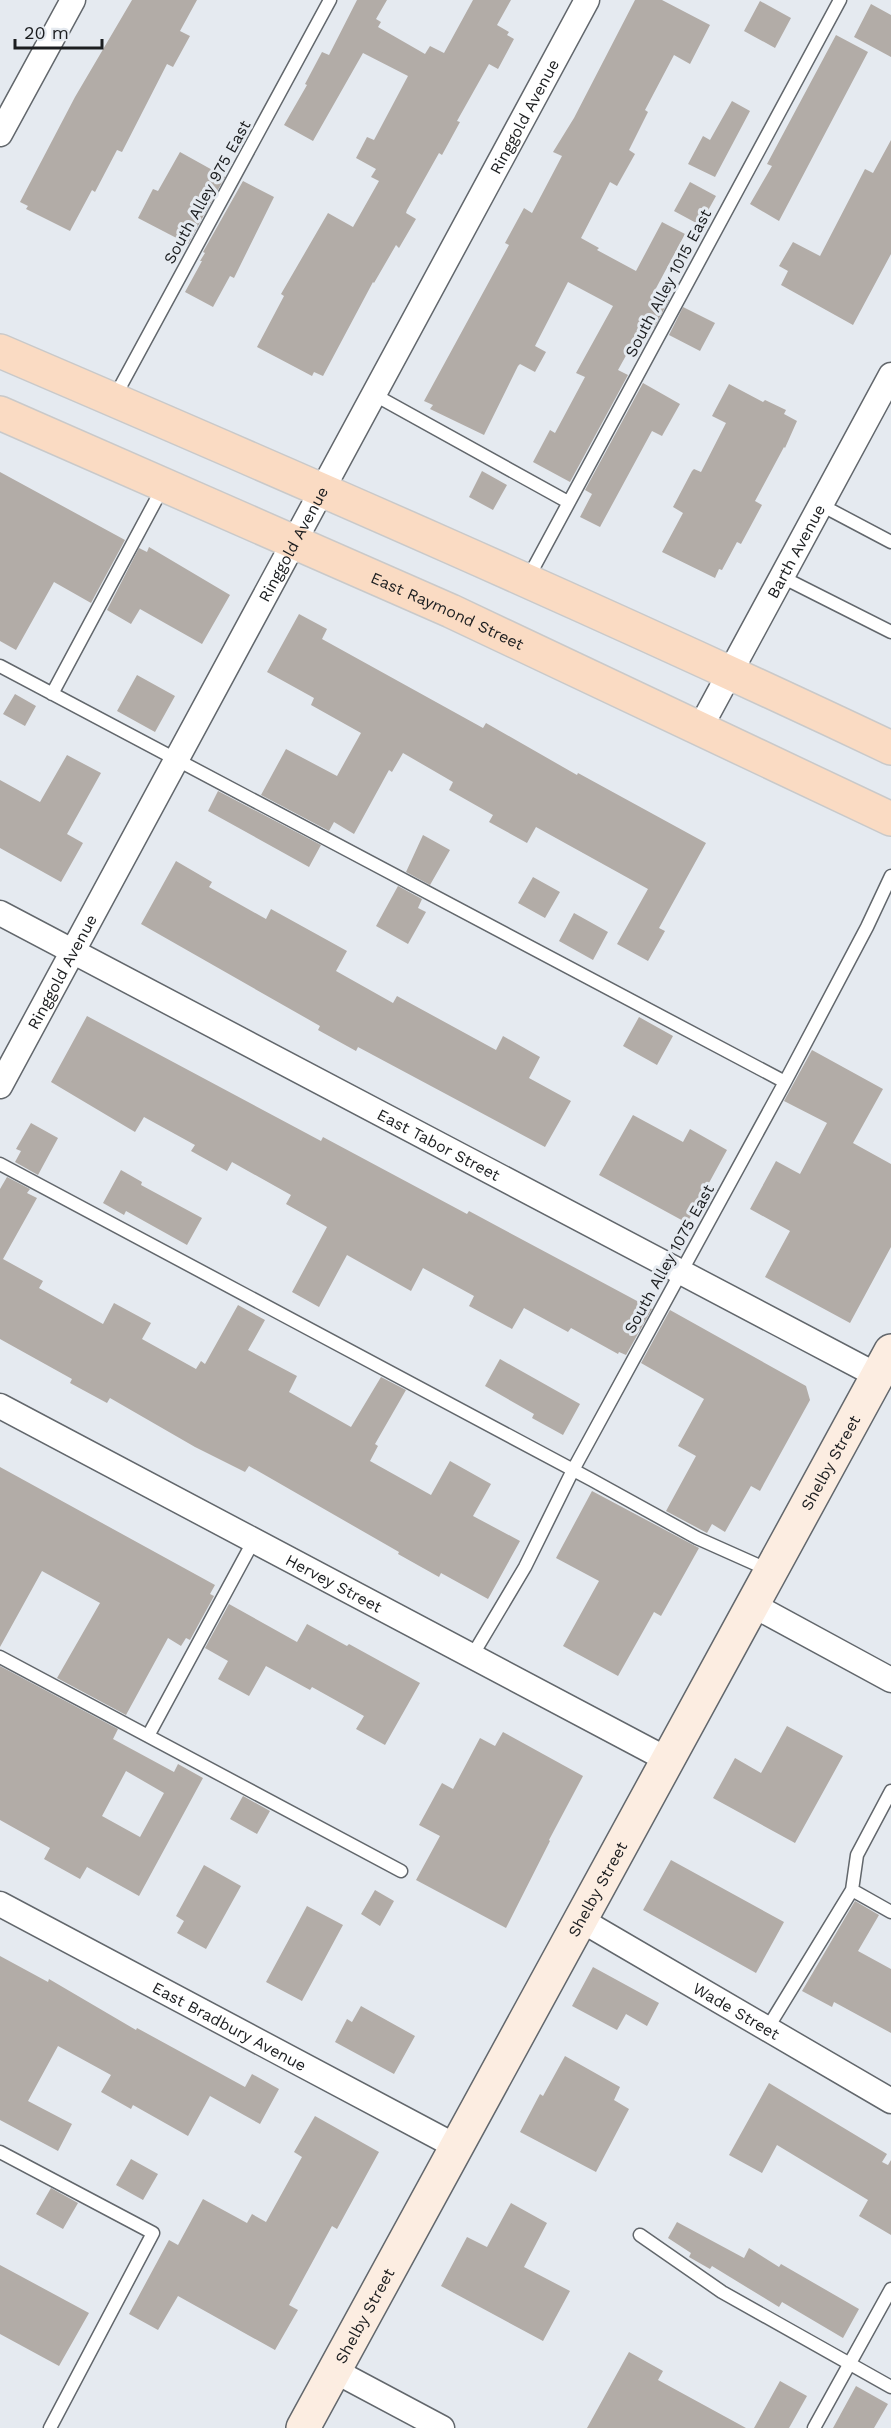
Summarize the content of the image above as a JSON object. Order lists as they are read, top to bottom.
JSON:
{
  "streets": {
    "main road": ["East Raymond Street", "Shelby Street"],
    "street": [
      "Ringgold Avenue",
      "Barth Avenue",
      "East Tabor Street",
      "Hervey Street",
      "Wade Street",
      "East Bradbury Avenue"
    ],
    "lane": ["South Alley 975 East", "South Alley 1015 East", "South Alley 1075 East"]
  },
  "crossings": [
    ["Ringgold Avenue", "East Raymond Street"],
    ["Ringgold Avenue", "East Tabor Street"],
    ["Barth Avenue", "East Raymond Street"],
    ["East Tabor Street", "South Alley 1075 East"],
    ["East Tabor Street", "Shelby Street"],
    ["South Alley 1075 East", "Hervey Street"],
    ["Shelby Street", "Hervey Street"],
    ["Shelby Street", "Wade Street"],
    ["Shelby Street", "East Bradbury Avenue"]
  ],
  "scale_bar": "20 m"
}
